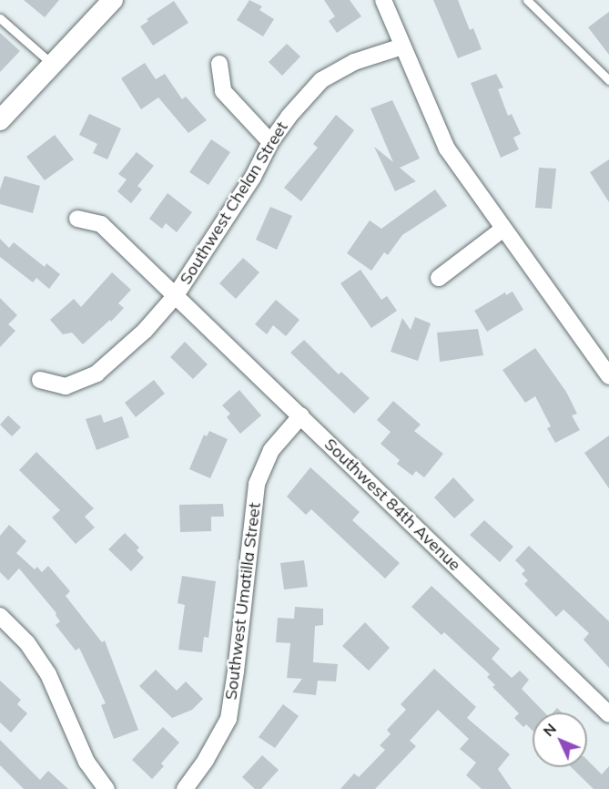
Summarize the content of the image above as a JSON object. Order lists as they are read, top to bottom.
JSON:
{
  "streets": {
    "street": ["Southwest Chelan Street", "Southwest 84th Avenue", "Southwest Umatilla Street"]
  },
  "crossings": [
    ["Southwest Chelan Street", "Southwest 84th Avenue"],
    ["Southwest 84th Avenue", "Southwest Umatilla Street"]
  ],
  "north": "top left"
}
